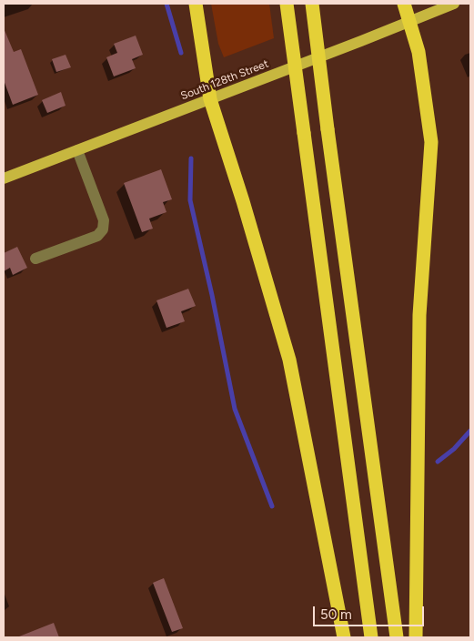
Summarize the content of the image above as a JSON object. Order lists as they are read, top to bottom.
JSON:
{
  "streets": {
    "main road": ["South 128th Street"]
  },
  "scale_bar": "50 m"
}
